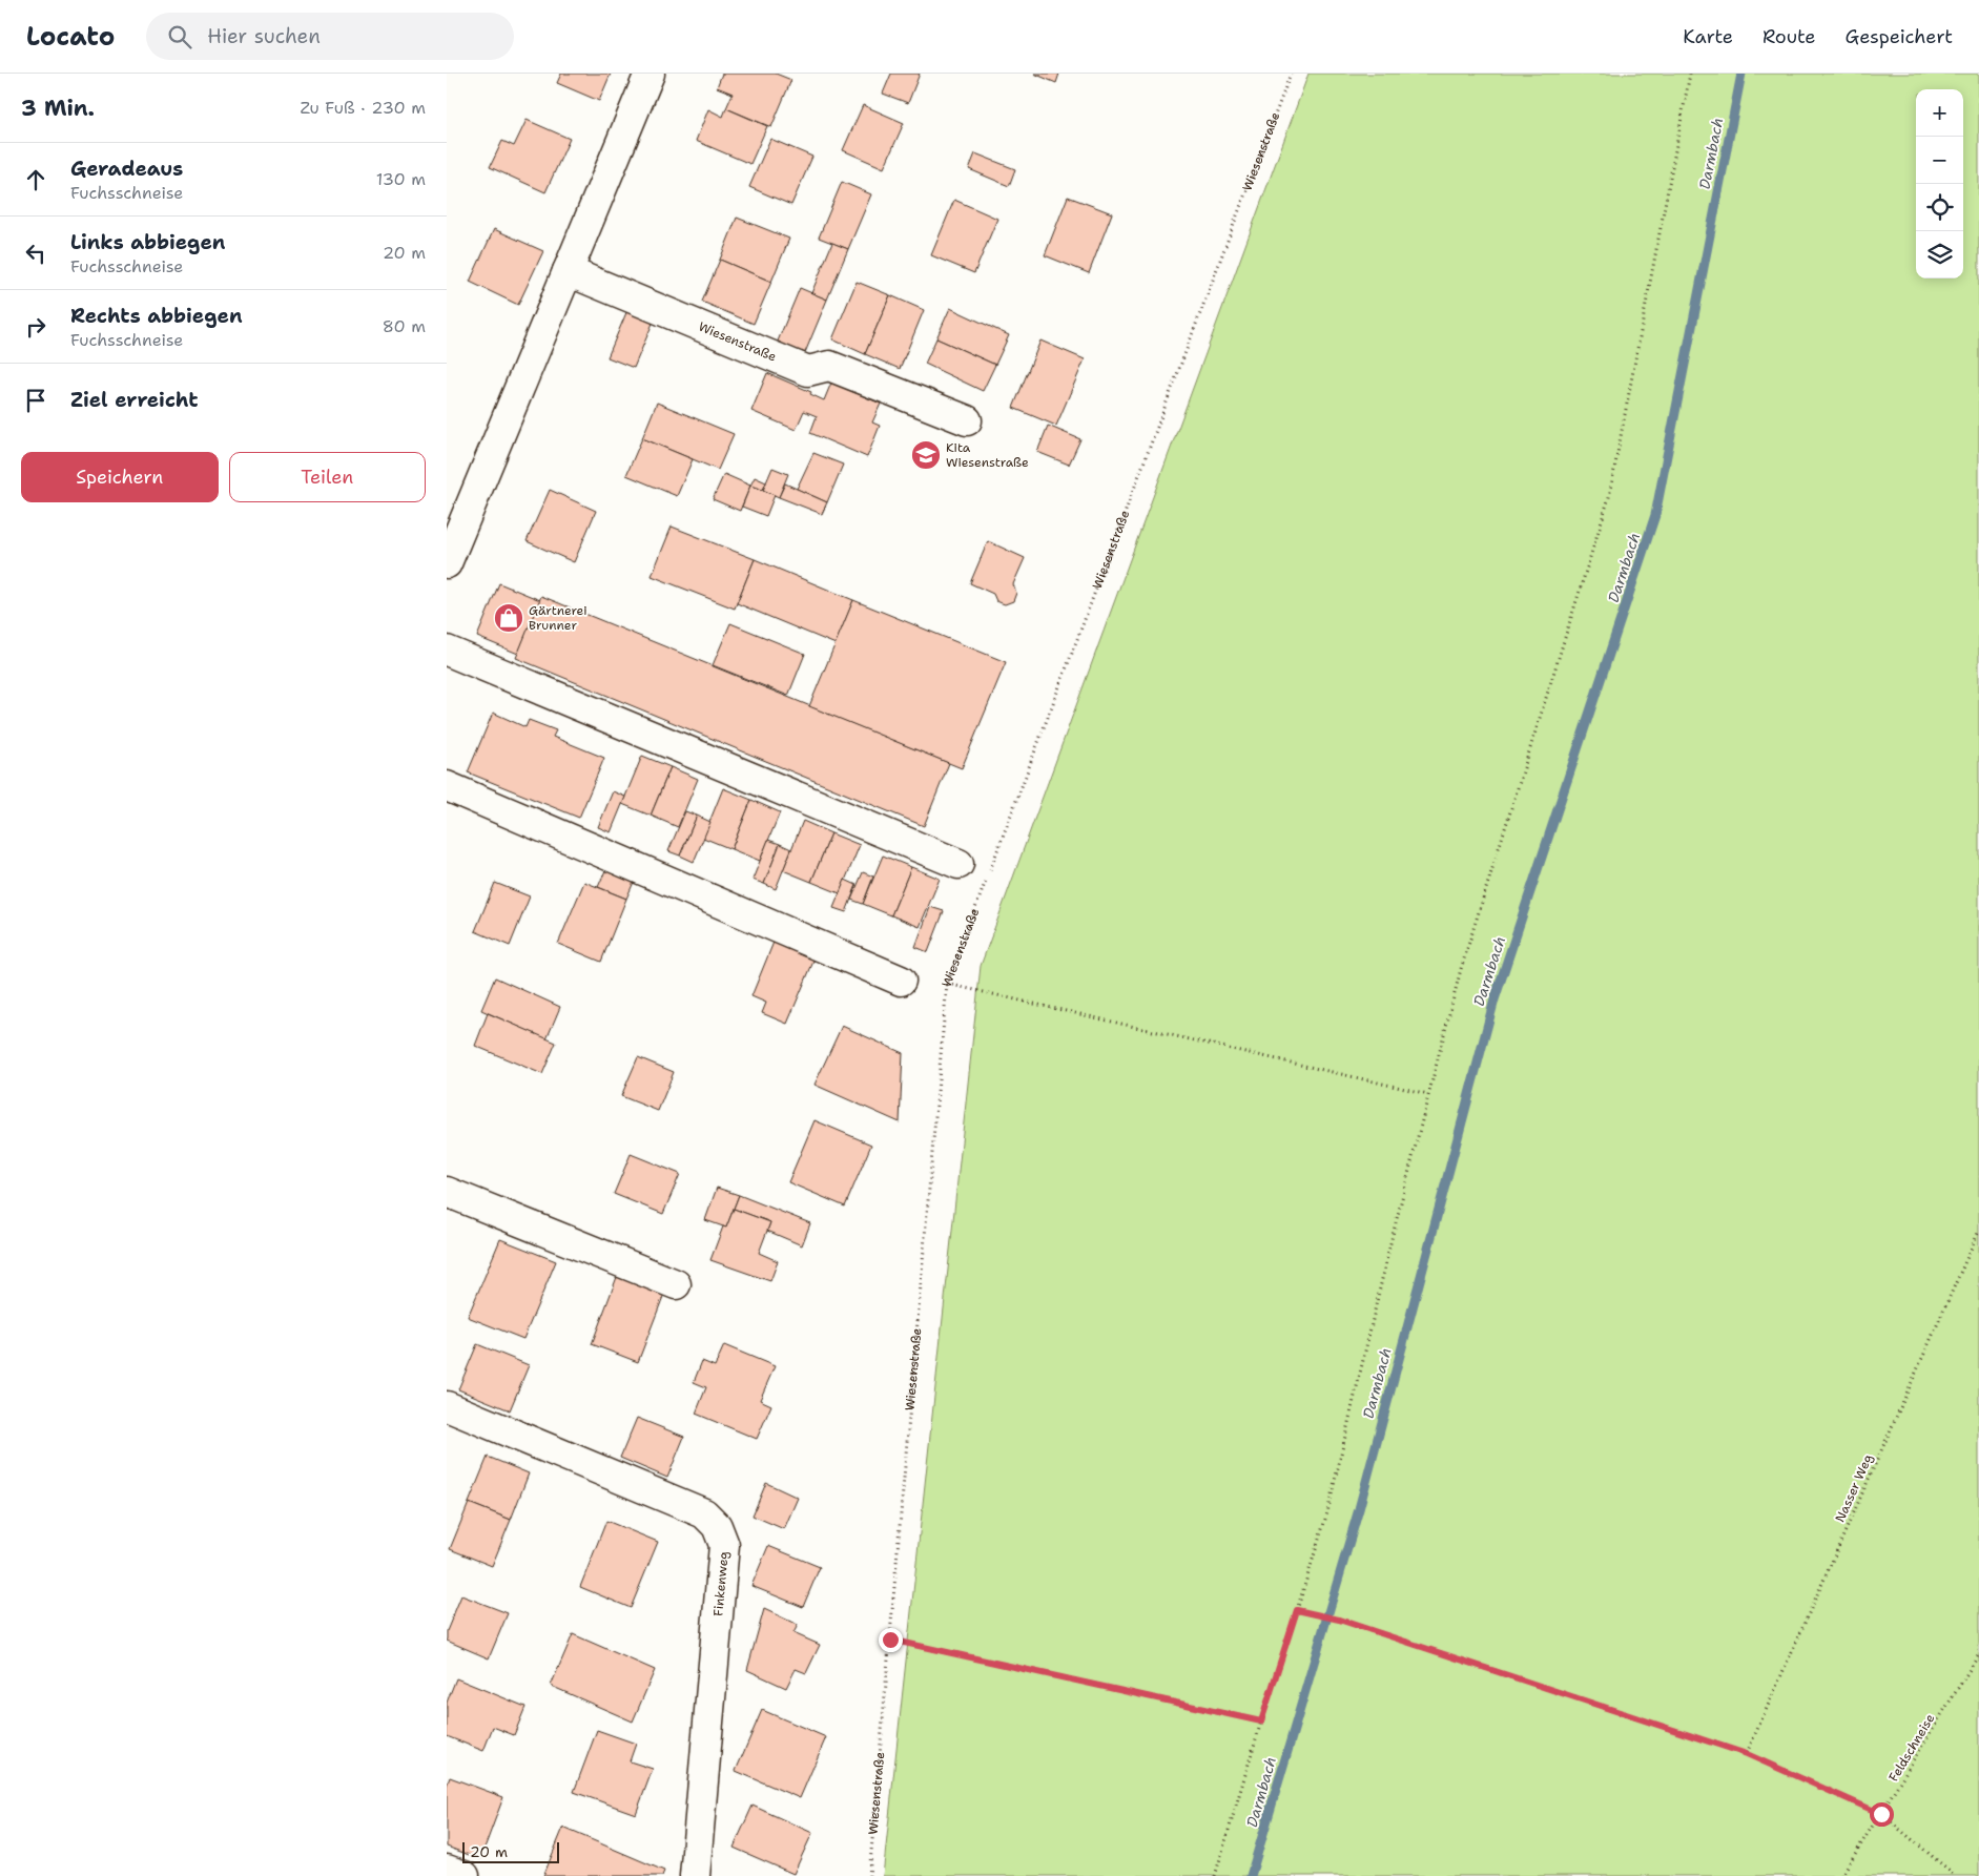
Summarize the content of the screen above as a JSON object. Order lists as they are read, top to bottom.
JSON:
{
  "streets": {
    "street": ["Wiesenstraße", "Finkenweg"],
    "path": ["Nasser Weg", "Feldschneise"]
  },
  "water": ["Darmbach"],
  "places": {
    "school or university": ["Kita Wiesenstraße"],
    "shop": ["Gärtnerei Brunner"]
  },
  "scale_bar": "20 m",
  "page": {
    "header": "Locato",
    "search": "Hier suchen",
    "nav": ["Karte", "Route", "Gespeichert"],
    "heading": ["3 Min.", "Zu Fuß · 230 m"],
    "map_buttons": ["+", "−"],
    "list": [
      ["Geradeaus", "Fuchsschneise", "130 m"],
      ["Links abbiegen", "Fuchsschneise", "20 m"],
      ["Rechts abbiegen", "Fuchsschneise", "80 m"],
      "Ziel erreicht"
    ],
    "buttons": ["Speichern", "Teilen"],
    "scale": "20 m"
  }
}
